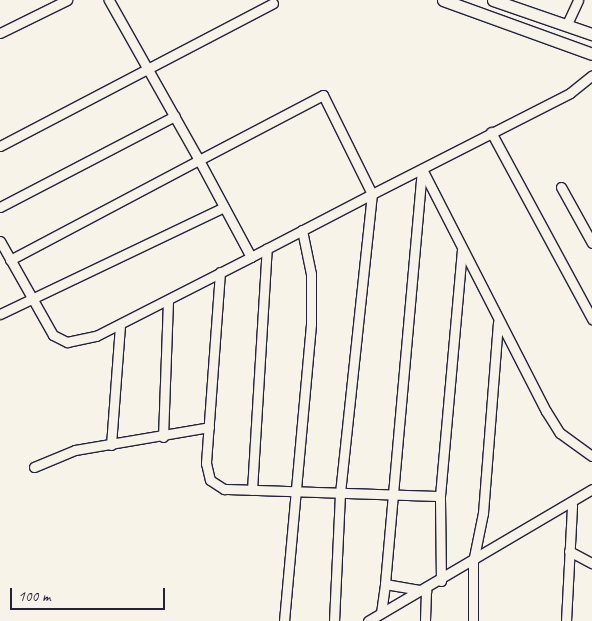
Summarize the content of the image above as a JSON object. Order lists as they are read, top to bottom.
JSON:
{
  "scale_bar": "100 m"
}
